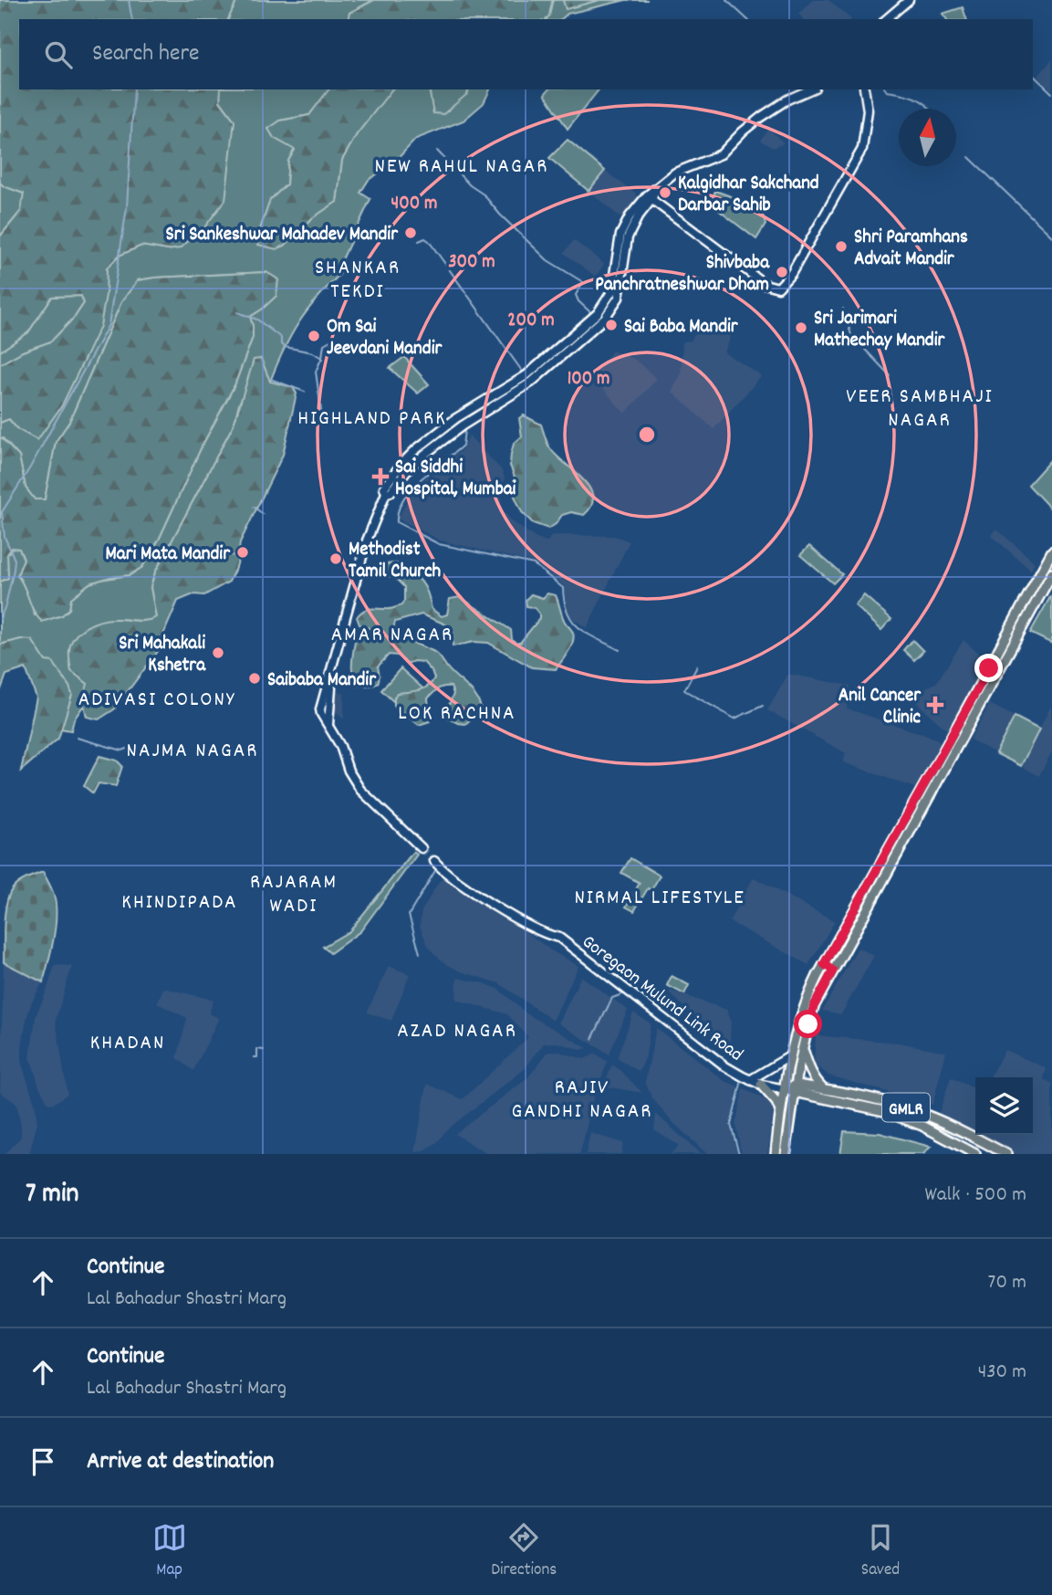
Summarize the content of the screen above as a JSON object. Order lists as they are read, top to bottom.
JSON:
{
  "streets": {
    "main road": ["GMLR"],
    "street": ["Goregaon Mulund Link Road"]
  },
  "crossings": [
    ["Goregaon Mulund Link Road", "GMLR"]
  ],
  "districts": [
    "NEW RAHUL NAGAR",
    "SHANKAR TEKDI",
    "VEER SAMBHAJI NAGAR",
    "HIGHLAND PARK",
    "AMAR NAGAR",
    "ADIVASI COLONY",
    "LOK RACHNA",
    "NAJMA NAGAR",
    "RAJARAM WADI",
    "NIRMAL LIFESTYLE",
    "KHINDIPADA",
    "AZAD NAGAR",
    "KHADAN",
    "RAJIV GANDHI NAGAR"
  ],
  "places": {
    "other": [
      "Kalgidhar Sakchand Darbar Sahib",
      "Sri Sankeshwar Mahadev Mandir",
      "Shri Paramhans Advait Mandir",
      "Shivbaba Panchratneshwar Dham",
      "Sai Baba Mandir",
      "Sri Jarimari Mathechay Mandir",
      "Om Sai Jeevdani Mandir",
      "Mari Mata Mandir",
      "Methodist Tamil Church",
      "Sri Mahakali Kshetra",
      "Saibaba Mandir"
    ],
    "health": ["Sai Siddhi Hospital, Mumbai", "Anil Cancer Clinic"]
  },
  "north": "top",
  "page": {
    "search": "Search here",
    "heading": ["7 min", "Walk · 500 m"],
    "list": [
      ["Continue", "Lal Bahadur Shastri Marg", "70 m"],
      ["Continue", "Lal Bahadur Shastri Marg", "430 m"],
      "Arrive at destination"
    ],
    "nav": ["Map", "Directions", "Saved"]
  },
  "rings": [
    "400 m",
    "300 m",
    "200 m",
    "100 m"
  ]
}
